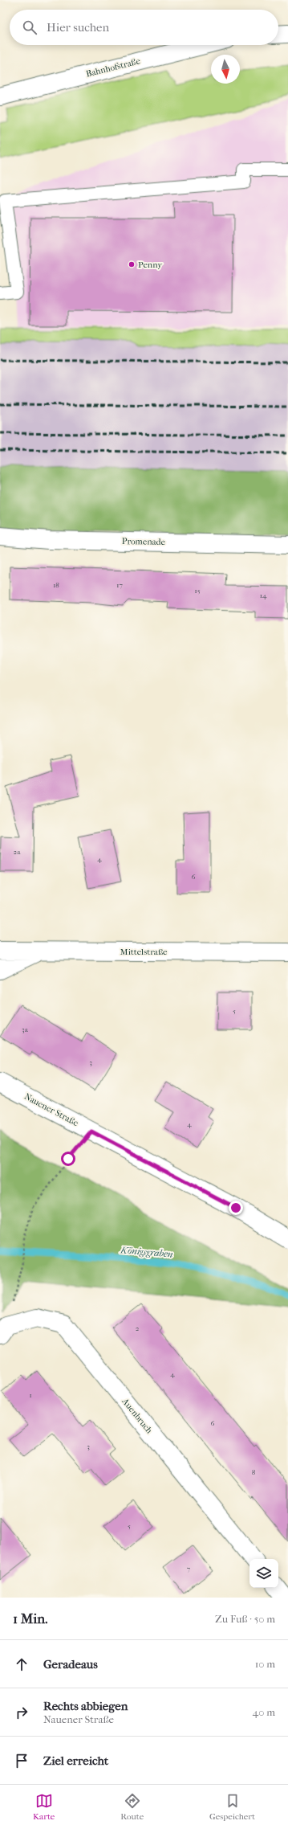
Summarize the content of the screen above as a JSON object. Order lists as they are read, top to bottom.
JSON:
{
  "streets": {
    "street": [
      "Bahnhofstraße",
      "Promenade",
      "Mittelstraße",
      "Nauener Straße",
      "Auenbruch"
    ]
  },
  "water": ["Königsgraben"],
  "places": ["Penny"],
  "house_numbers": [
    "18",
    "17",
    "15",
    "14",
    "2a",
    "4",
    "6",
    "5",
    "3a",
    "3",
    "4",
    "2",
    "4",
    "1",
    "6",
    "3",
    "8",
    "5",
    "7"
  ],
  "north": "bottom",
  "page": {
    "search": "Hier suchen",
    "heading": ["1 Min.", "Zu Fuß · 50 m"],
    "list": [
      ["Geradeaus", "10 m"],
      ["Rechts abbiegen", "Nauener Straße", "40 m"],
      "Ziel erreicht"
    ],
    "nav": ["Karte", "Route", "Gespeichert"]
  }
}
